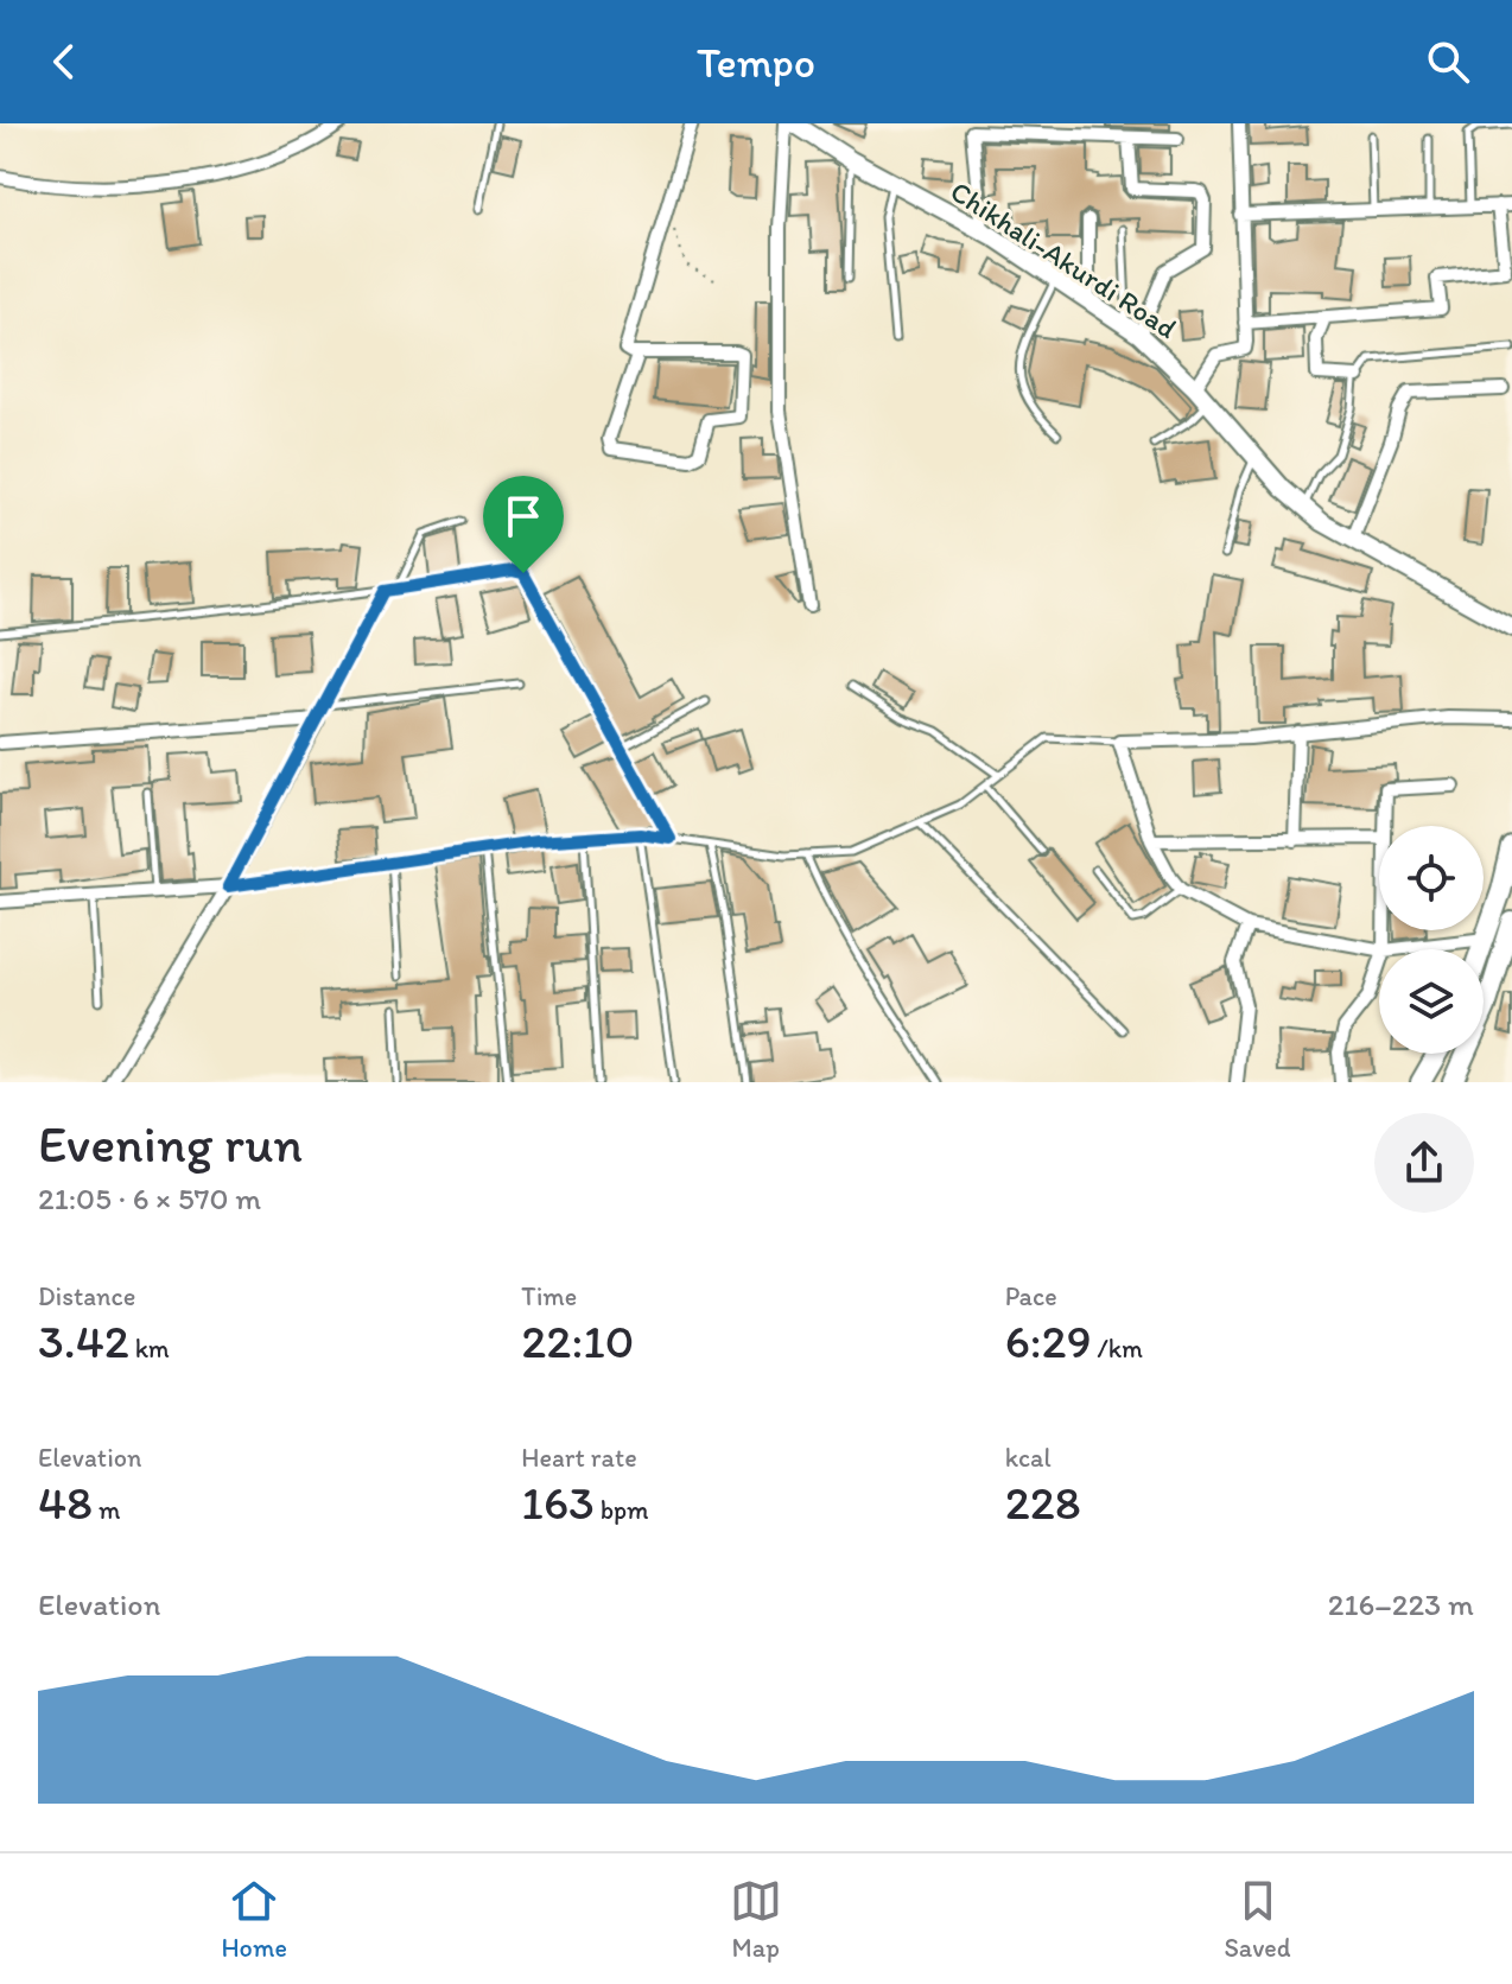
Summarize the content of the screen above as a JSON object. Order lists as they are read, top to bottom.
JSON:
{
  "streets": {
    "main road": ["Chikhali-Akurdi Road"]
  },
  "page": {
    "header": "Tempo",
    "heading": ["Evening run", "21:05 · 6 × 570 m"],
    "stats": [
      ["Distance", "3.42 km"],
      ["Time", "22:10"],
      ["Pace", "6:29 /km"],
      ["Elevation", "48 m"],
      ["Heart rate", "163 bpm"],
      ["kcal", "228"]
    ],
    "chart": ["Elevation", "216–223 m"],
    "tabs": ["Home", "Map", "Saved"]
  }
}
